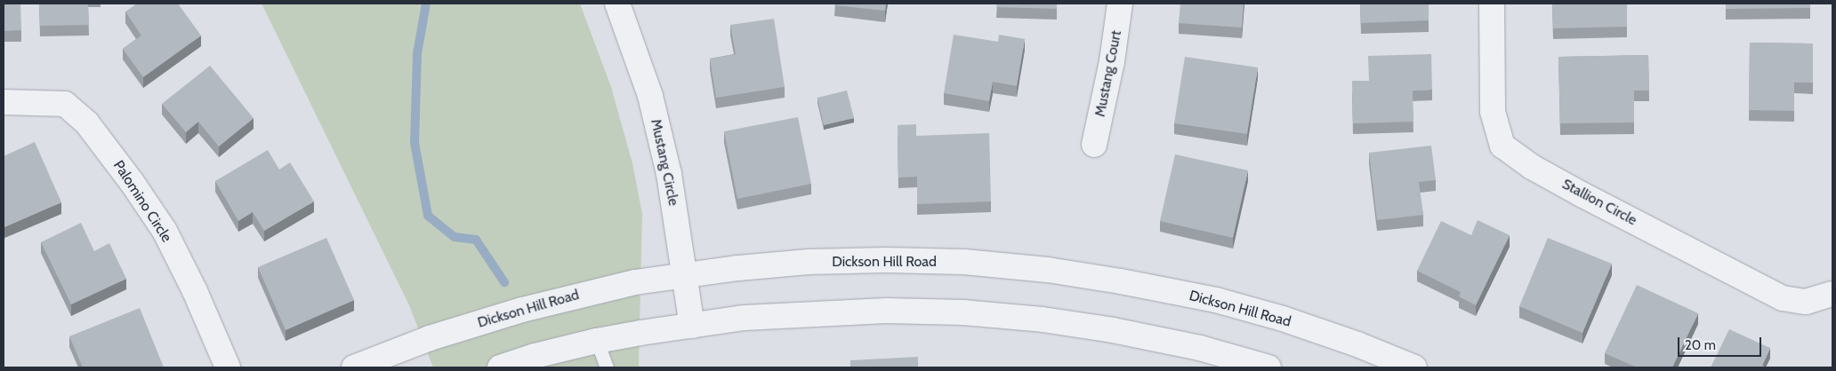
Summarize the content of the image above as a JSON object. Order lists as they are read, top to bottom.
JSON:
{
  "streets": {
    "street": [
      "Mustang Court",
      "Mustang Circle",
      "Palomino Circle",
      "Stallion Circle",
      "Dickson Hill Road"
    ]
  },
  "crossings": [
    ["Mustang Circle", "Dickson Hill Road"]
  ],
  "scale_bar": "20 m"
}
